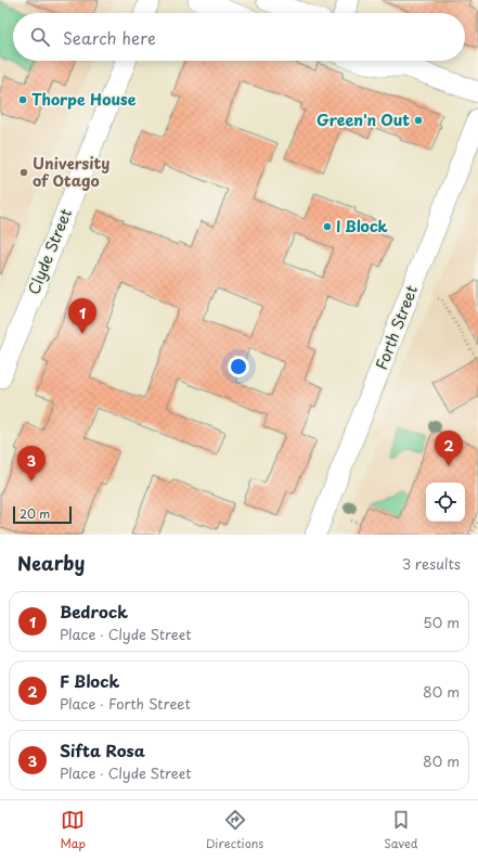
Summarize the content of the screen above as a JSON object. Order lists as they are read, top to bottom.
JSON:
{
  "streets": {
    "street": ["Clyde Street", "Forth Street"]
  },
  "places": [
    "Thorpe House",
    "Green'n Out",
    "University of Otago",
    "I Block"
  ],
  "scale_bar": "20 m",
  "page": {
    "search": "Search here",
    "pins": ["1", "2", "3"],
    "scale": "20 m",
    "heading": ["Nearby", "3 results"],
    "list": [
      {
        "mark": "1",
        "name": "Bedrock",
        "note": "Place · Clyde Street",
        "value": "50 m"
      },
      {
        "mark": "2",
        "name": "F Block",
        "note": "Place · Forth Street",
        "value": "80 m"
      },
      {
        "mark": "3",
        "name": "Sifta Rosa",
        "note": "Place · Clyde Street",
        "value": "80 m"
      }
    ],
    "nav": ["Map", "Directions", "Saved"]
  }
}
